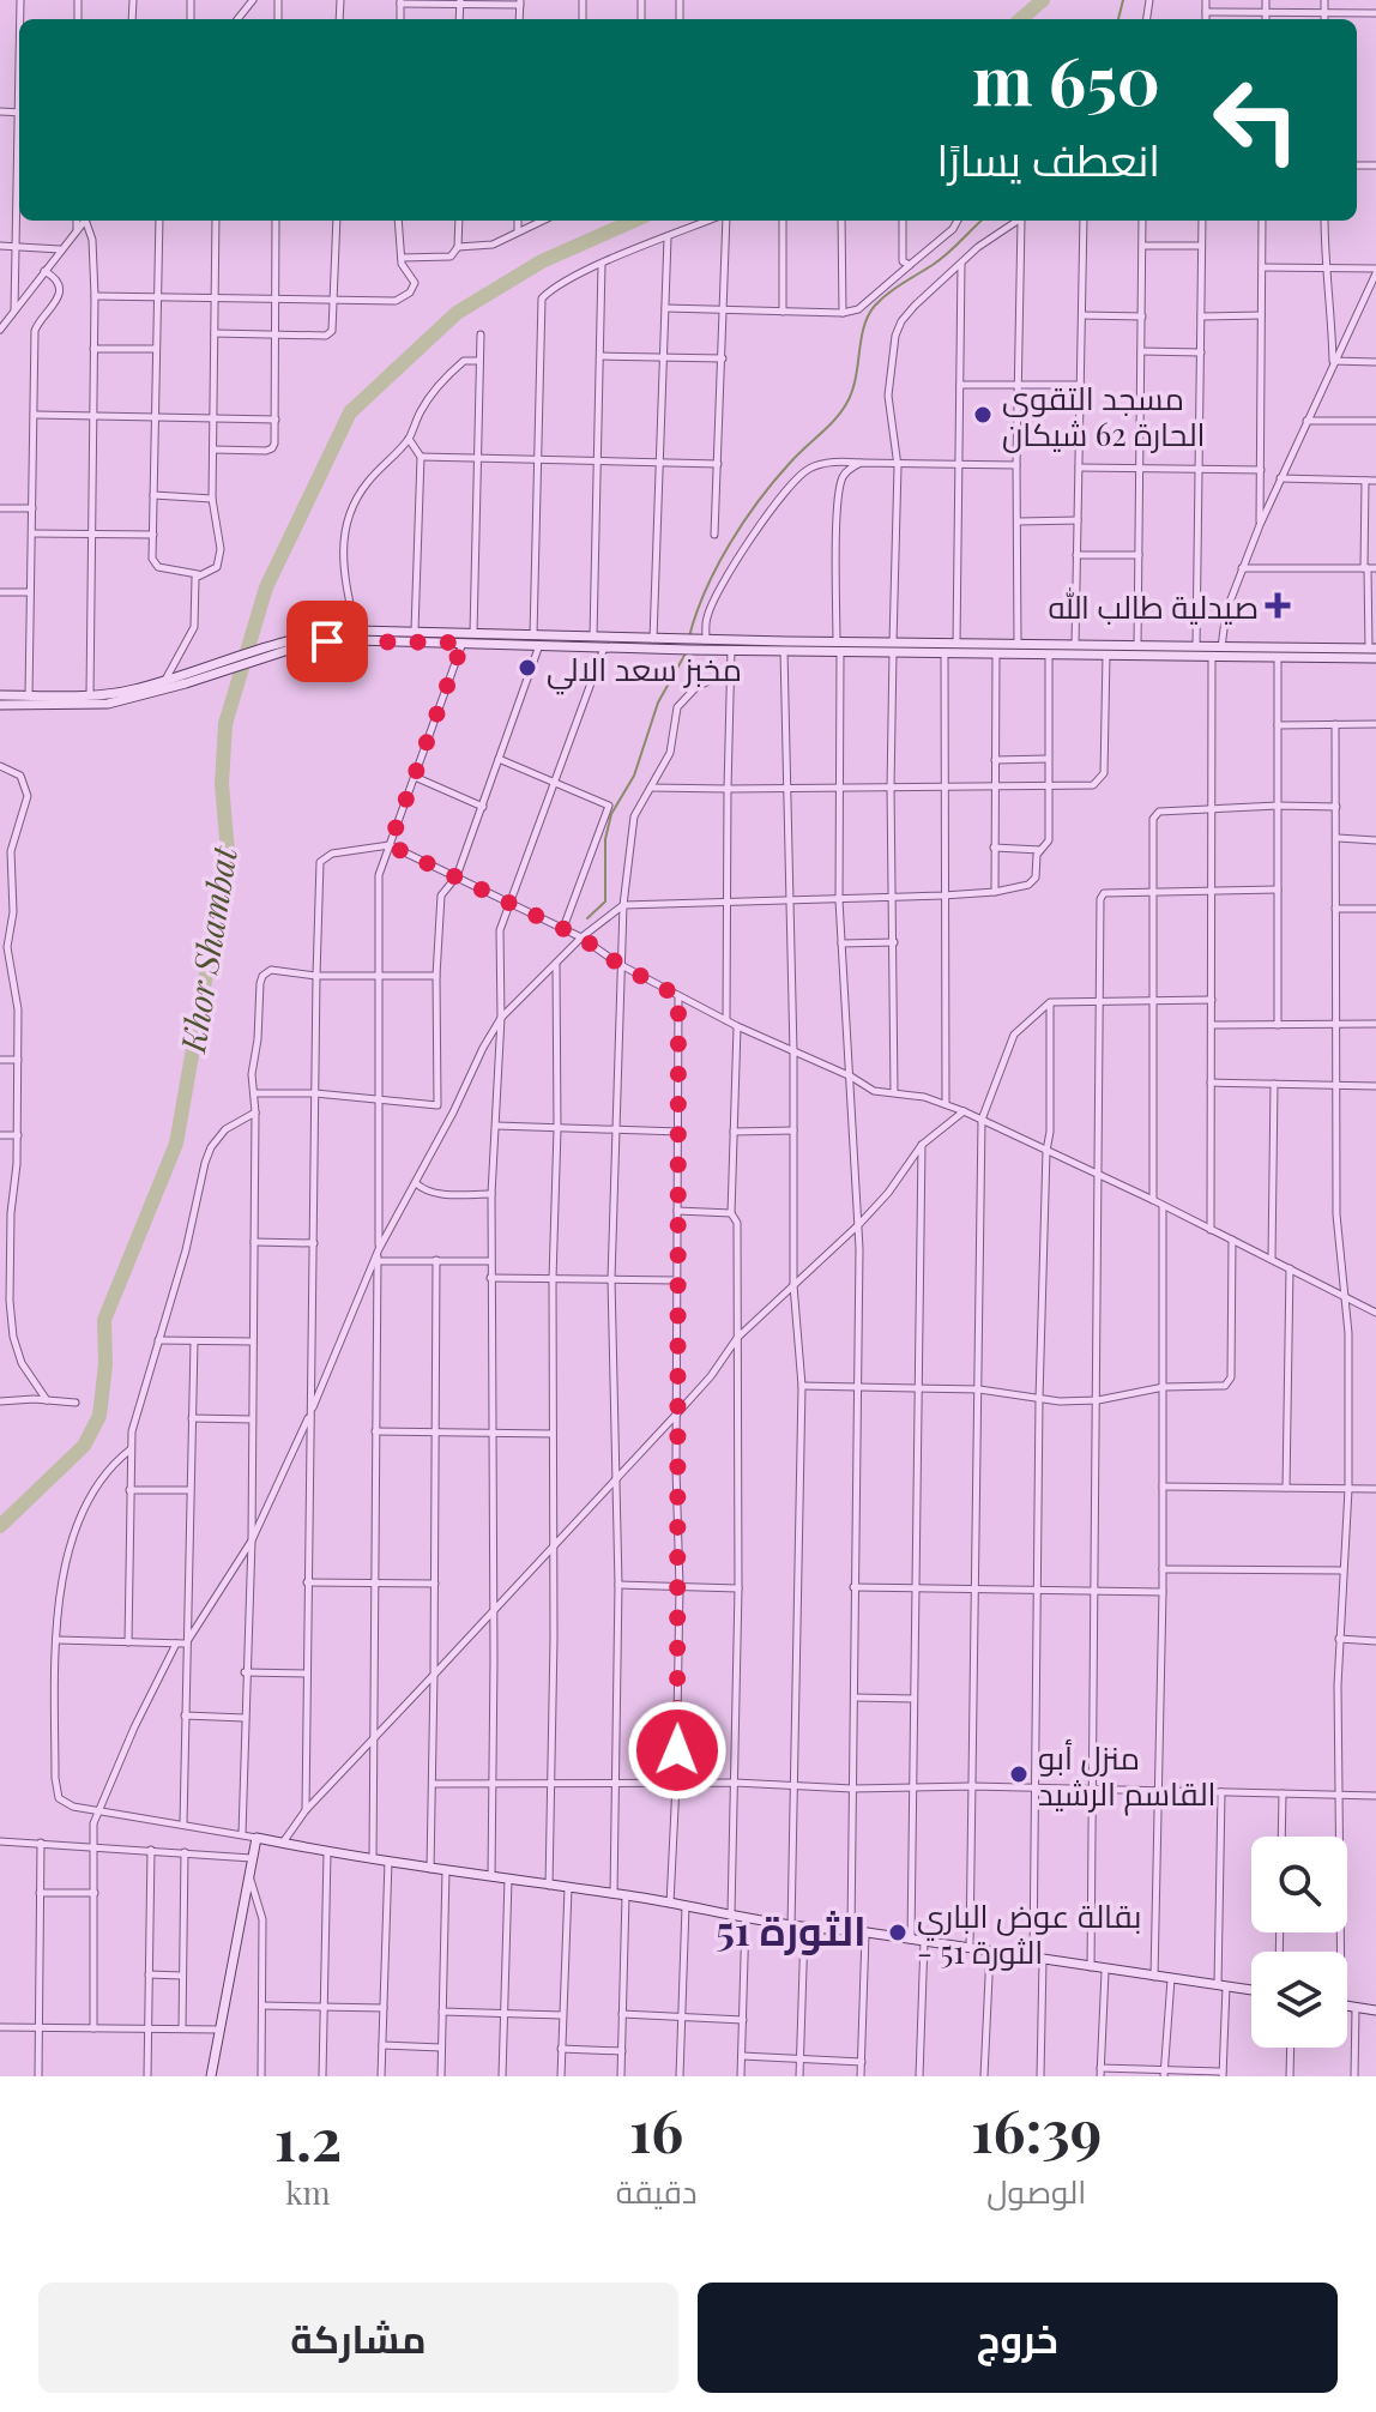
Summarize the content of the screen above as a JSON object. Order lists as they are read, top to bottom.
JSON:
{
  "districts": ["الثورة 51"],
  "water": ["Khor Shambat"],
  "places": {
    "other": [
      "مسجد التقوى الحارة 62 شيكان",
      "مخبز سعد الالي",
      "منزل أبو القاسم الرشيد",
      "بقالة عوض الباري - الثورة 51"
    ],
    "health": ["صيدلية طالب الله"]
  },
  "page": {
    "turn": ["650 m", "انعطف يسارًا"],
    "eta": [
      "16:39",
      "الوصول",
      "16",
      "دقيقة",
      "1.2",
      "km"
    ],
    "buttons": ["خروج", "مشاركة"]
  }
}
